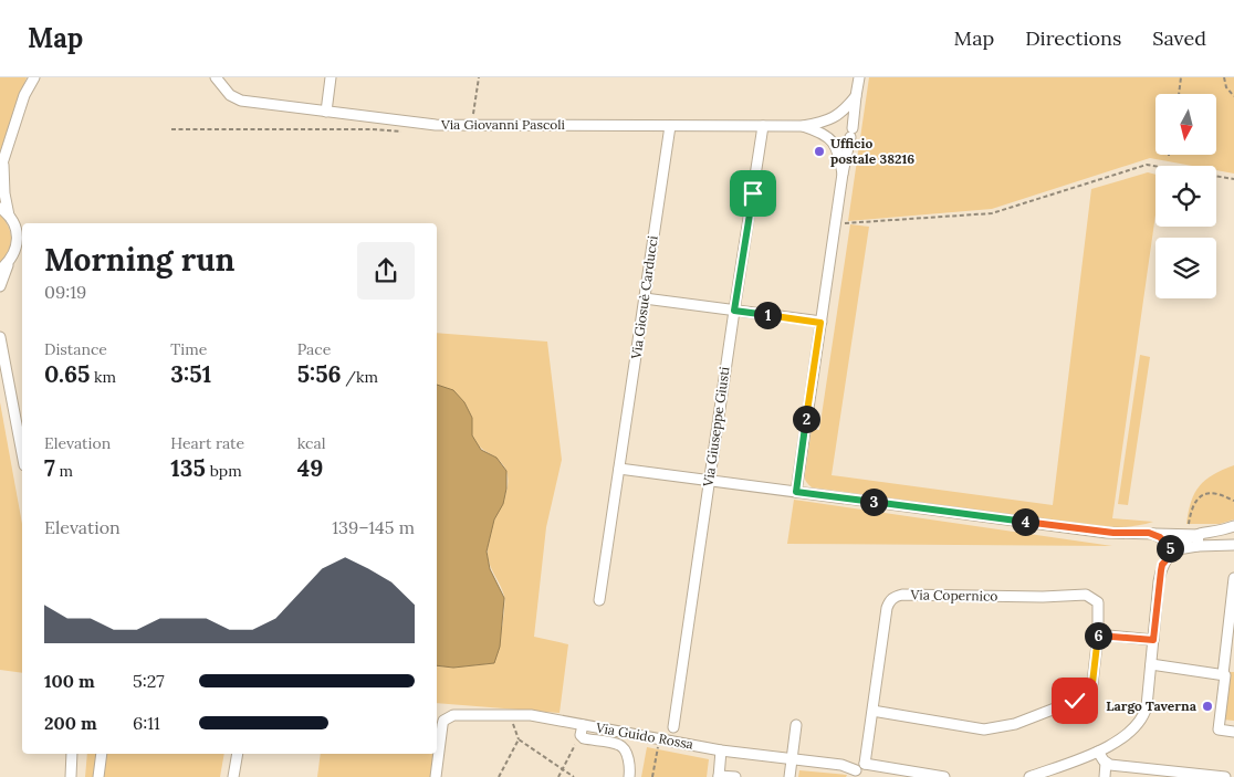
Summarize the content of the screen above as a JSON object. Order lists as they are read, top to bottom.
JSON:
{
  "streets": {
    "street": [
      "Via Giovanni Pascoli",
      "Via Giosuè Carducci",
      "Via Giuseppe Giusti",
      "Via Copernico",
      "Via Guido Rossa"
    ]
  },
  "crossings": [
    ["Via Giovanni Pascoli", "Via Giosuè Carducci"],
    ["Via Giovanni Pascoli", "Via Giuseppe Giusti"],
    ["Via Copernico", "Via Guido Rossa"]
  ],
  "places": ["Ufficio postale 38216", "Largo Taverna"],
  "north": "bottom",
  "page": {
    "header": "Map",
    "nav": ["Map", "Directions", "Saved"],
    "heading": ["Morning run", "09:19"],
    "pins": [
      "1",
      "2",
      "3",
      "4",
      "5",
      "6"
    ],
    "stats": [
      ["Distance", "0.65 km"],
      ["Time", "3:51"],
      ["Pace", "5:56 /km"],
      ["Elevation", "7 m"],
      ["Heart rate", "135 bpm"],
      ["kcal", "49"]
    ],
    "chart": ["Elevation", "139–145 m"],
    "list": [
      {
        "name": "100 m",
        "note": "5:27"
      },
      {
        "name": "200 m",
        "note": "6:11"
      }
    ]
  }
}
